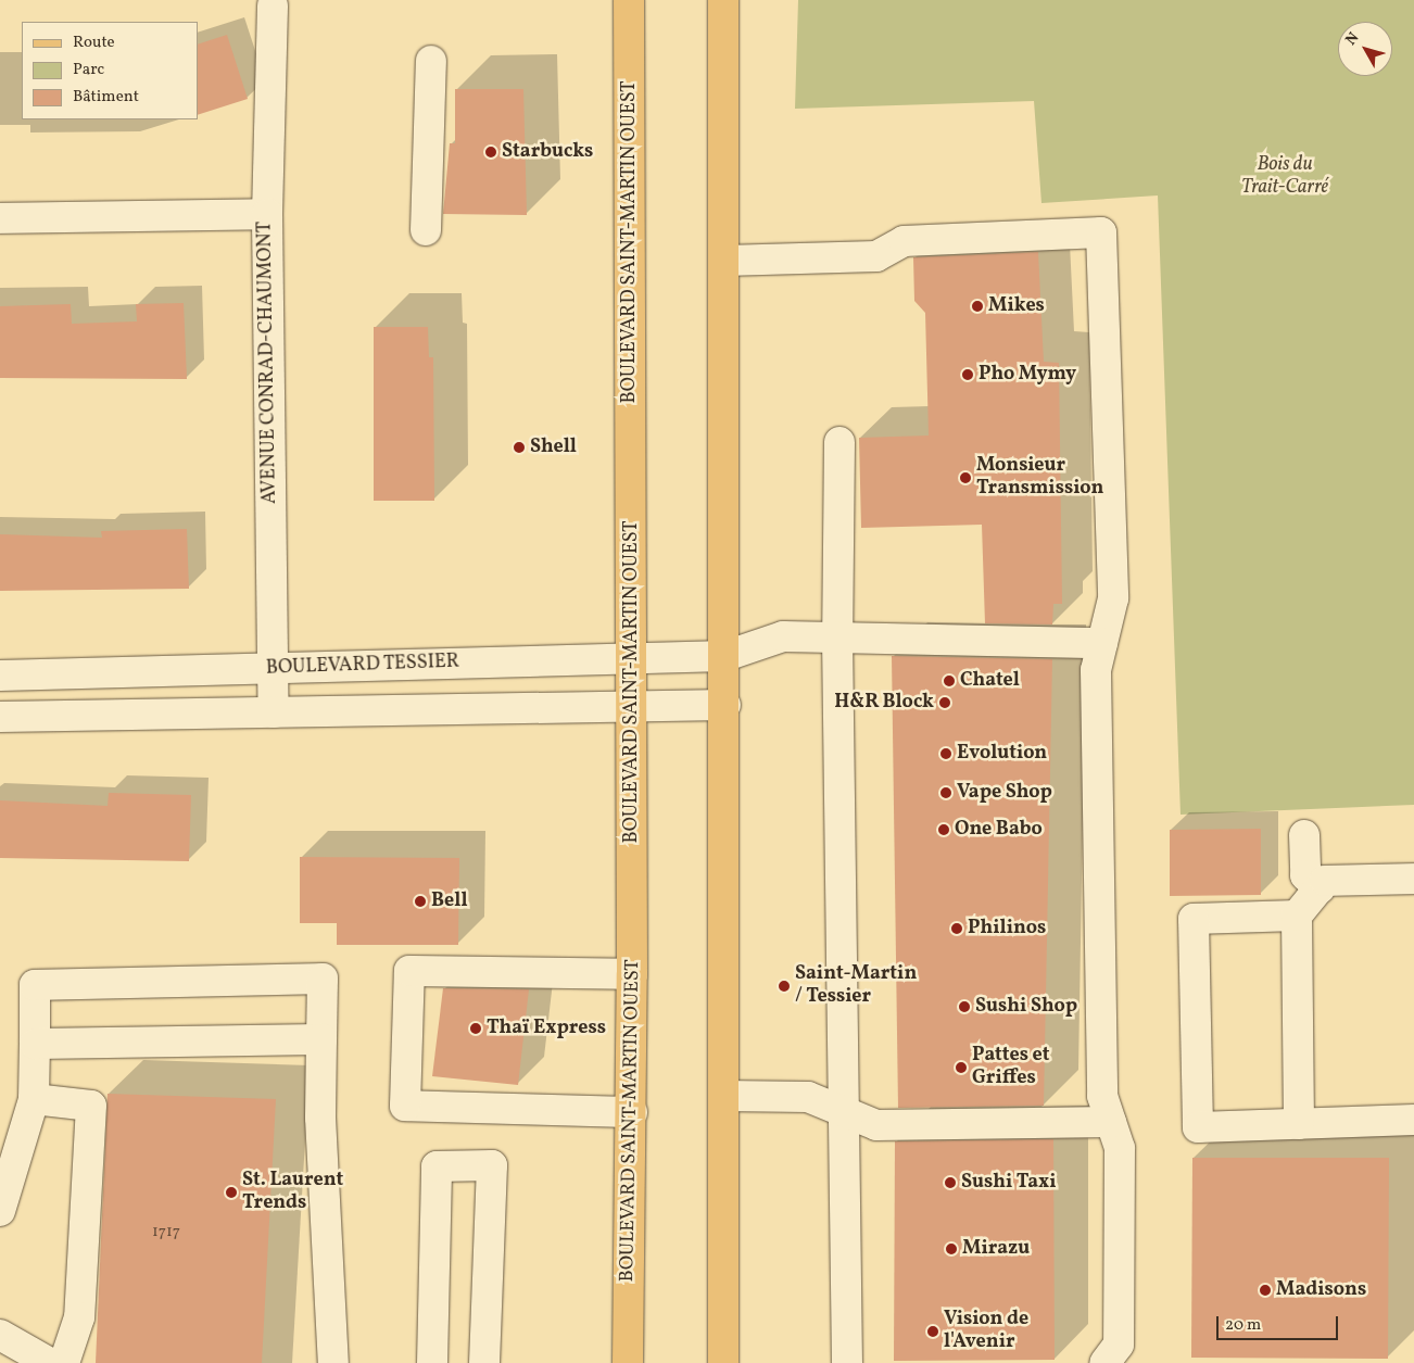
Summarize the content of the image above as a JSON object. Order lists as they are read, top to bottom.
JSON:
{
  "streets": {
    "main road": ["BOULEVARD SAINT-MARTIN OUEST"],
    "street": ["AVENUE CONRAD-CHAUMONT", "BOULEVARD TESSIER"]
  },
  "crossings": [
    ["BOULEVARD SAINT-MARTIN OUEST", "BOULEVARD TESSIER"],
    ["AVENUE CONRAD-CHAUMONT", "BOULEVARD TESSIER"]
  ],
  "parks": ["Bois du Trait-Carré"],
  "places": [
    "Starbucks",
    "Mikes",
    "Pho Mymy",
    "Shell",
    "Monsieur Transmission",
    "Chatel",
    "H&R Block",
    "Evolution",
    "Vape Shop",
    "One Babo",
    "Bell",
    "Philinos",
    "Saint-Martin / Tessier",
    "Sushi Shop",
    "Thaï Express",
    "Pattes et Griffes",
    "Sushi Taxi",
    "St. Laurent Trends",
    "Mirazu",
    "Madisons",
    "Vision de l'Avenir"
  ],
  "house_numbers": ["1717"],
  "legend": ["Route", "Parc", "Bâtiment"],
  "scale_bar": "20 m",
  "north": "top left"
}
